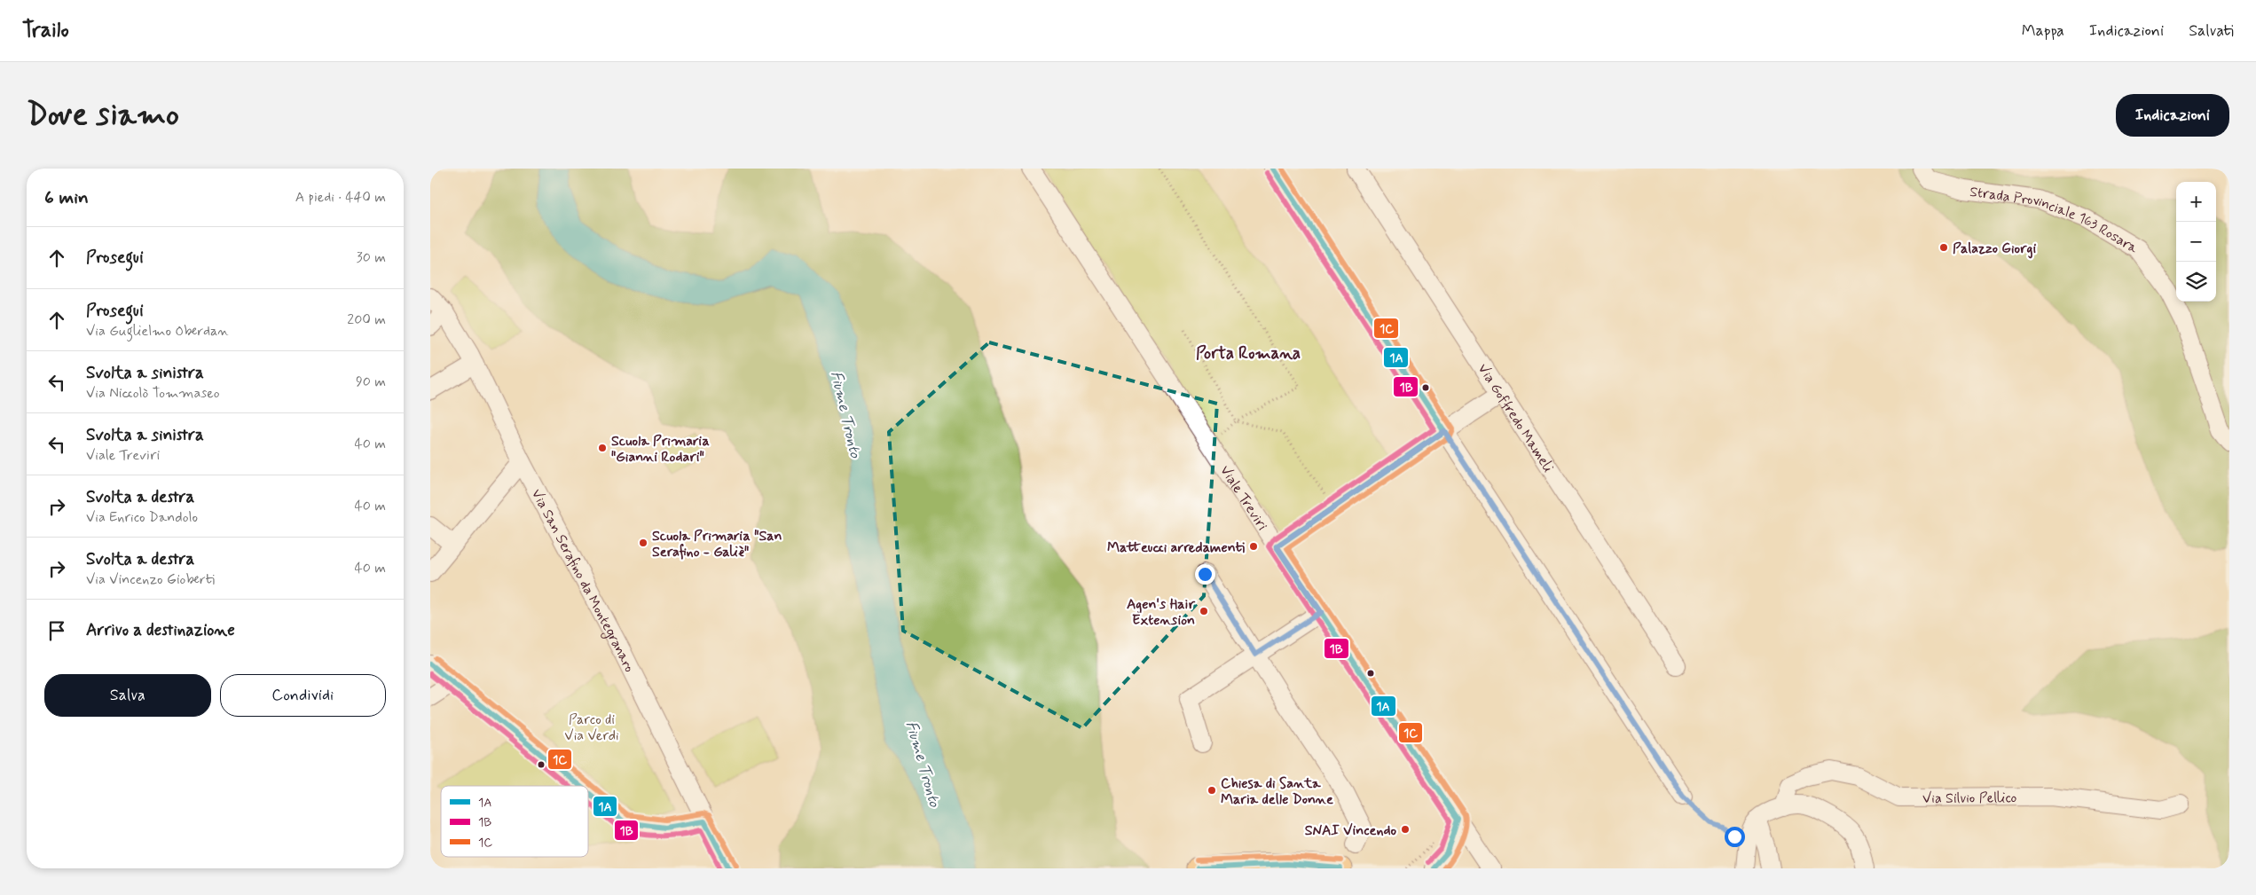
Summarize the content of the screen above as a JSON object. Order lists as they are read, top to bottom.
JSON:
{
  "streets": {
    "street": [
      "Strada Provinciale 163 Rosara",
      "Via Goffredo Mameli",
      "Viale Treviri",
      "Via San Serafino da Montegranaro",
      "Via Silvio Pellico"
    ]
  },
  "districts": ["Porta Romana"],
  "water": ["Fiume Tronto"],
  "parks": ["Parco di Via Verdi"],
  "places": [
    "Palazzo Giorgi",
    "Scuola Primaria \"Gianni Rodari\"",
    "Scuola Primaria \"San Serafino - Galiè\"",
    "Matteucci arredamenti",
    "Agen's Hair Extension",
    "Chiesa di Santa Maria delle Donne",
    "SNAI Vincendo"
  ],
  "lines": ["transit line 1A", "transit line 1C", "transit line 1B"],
  "legend": ["1A", "1B", "1C"],
  "page": {
    "header": "Trailo",
    "nav": ["Mappa", "Indicazioni", "Salvati"],
    "buttons": [
      "Indicazioni",
      ["Salva", "Condividi"]
    ],
    "title": "Dove siamo",
    "heading": ["6 min", "A piedi · 440 m"],
    "map_buttons": ["+", "−"],
    "list": [
      ["Prosegui", "30 m"],
      ["Prosegui", "Via Guglielmo Oberdan", "200 m"],
      ["Svolta a sinistra", "Via Niccolò Tommaseo", "90 m"],
      ["Svolta a sinistra", "Viale Treviri", "40 m"],
      ["Svolta a destra", "Via Enrico Dandolo", "40 m"],
      ["Svolta a destra", "Via Vincenzo Gioberti", "40 m"],
      "Arrivo a destinazione"
    ]
  }
}
